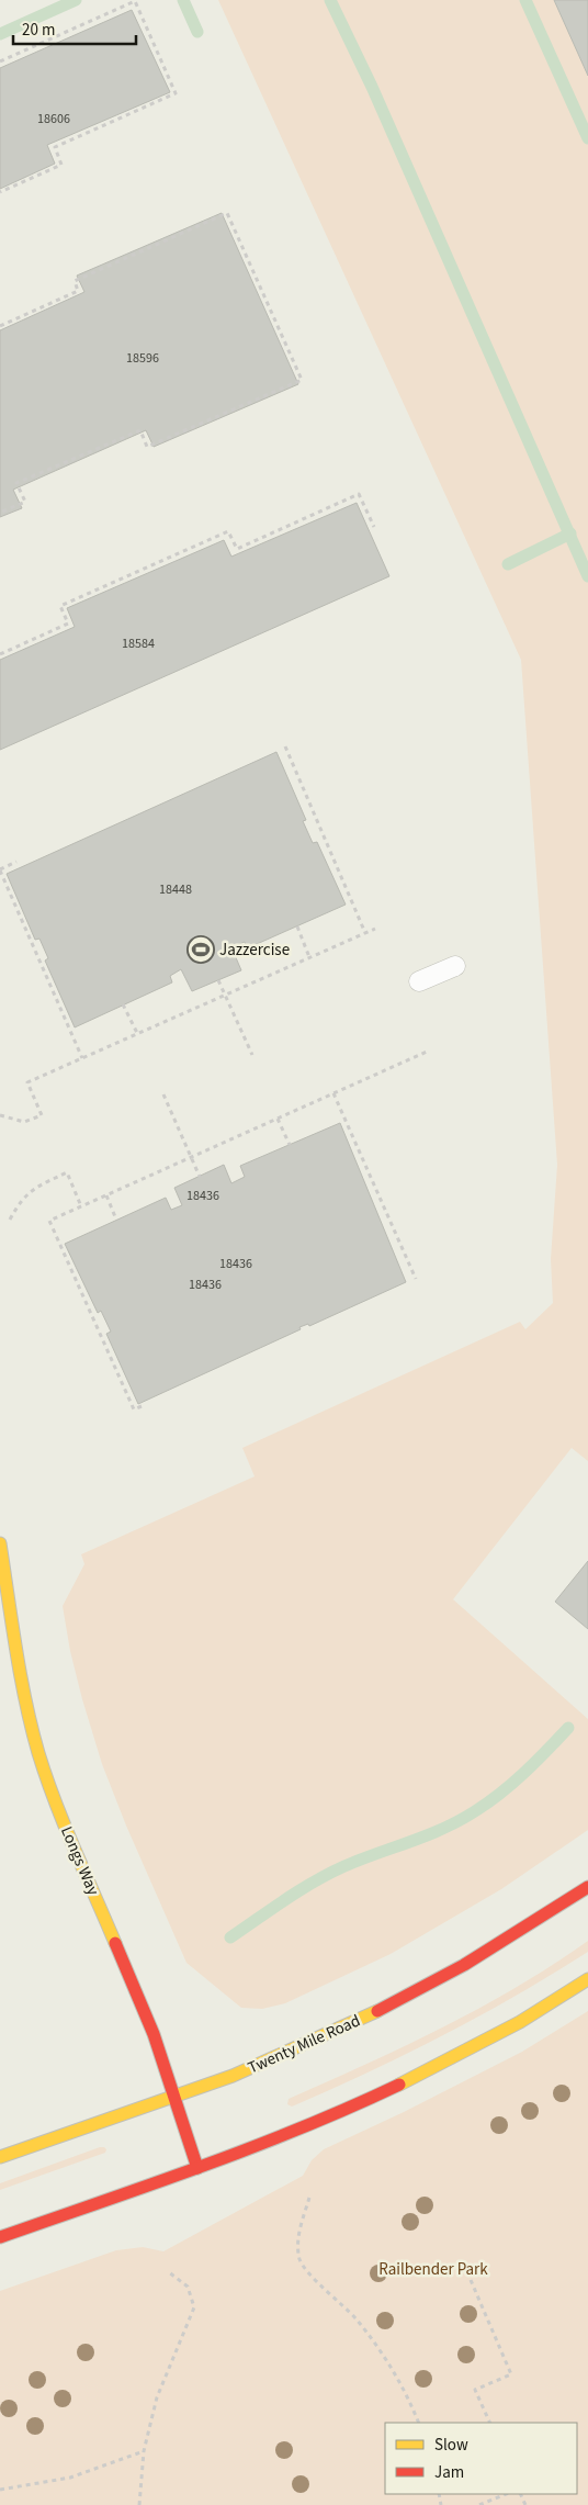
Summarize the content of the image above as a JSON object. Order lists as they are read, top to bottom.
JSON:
{
  "streets": {
    "main road": ["Longs Way", "Twenty Mile Road"]
  },
  "crossings": [
    ["Longs Way", "Twenty Mile Road"]
  ],
  "parks": ["Railbender Park"],
  "places": {
    "sports": ["Jazzercise"]
  },
  "house_numbers": [
    "18606",
    "18596",
    "18584",
    "18448",
    "18436",
    "18436",
    "18436"
  ],
  "legend": ["Slow", "Jam"],
  "scale_bar": "20 m"
}
